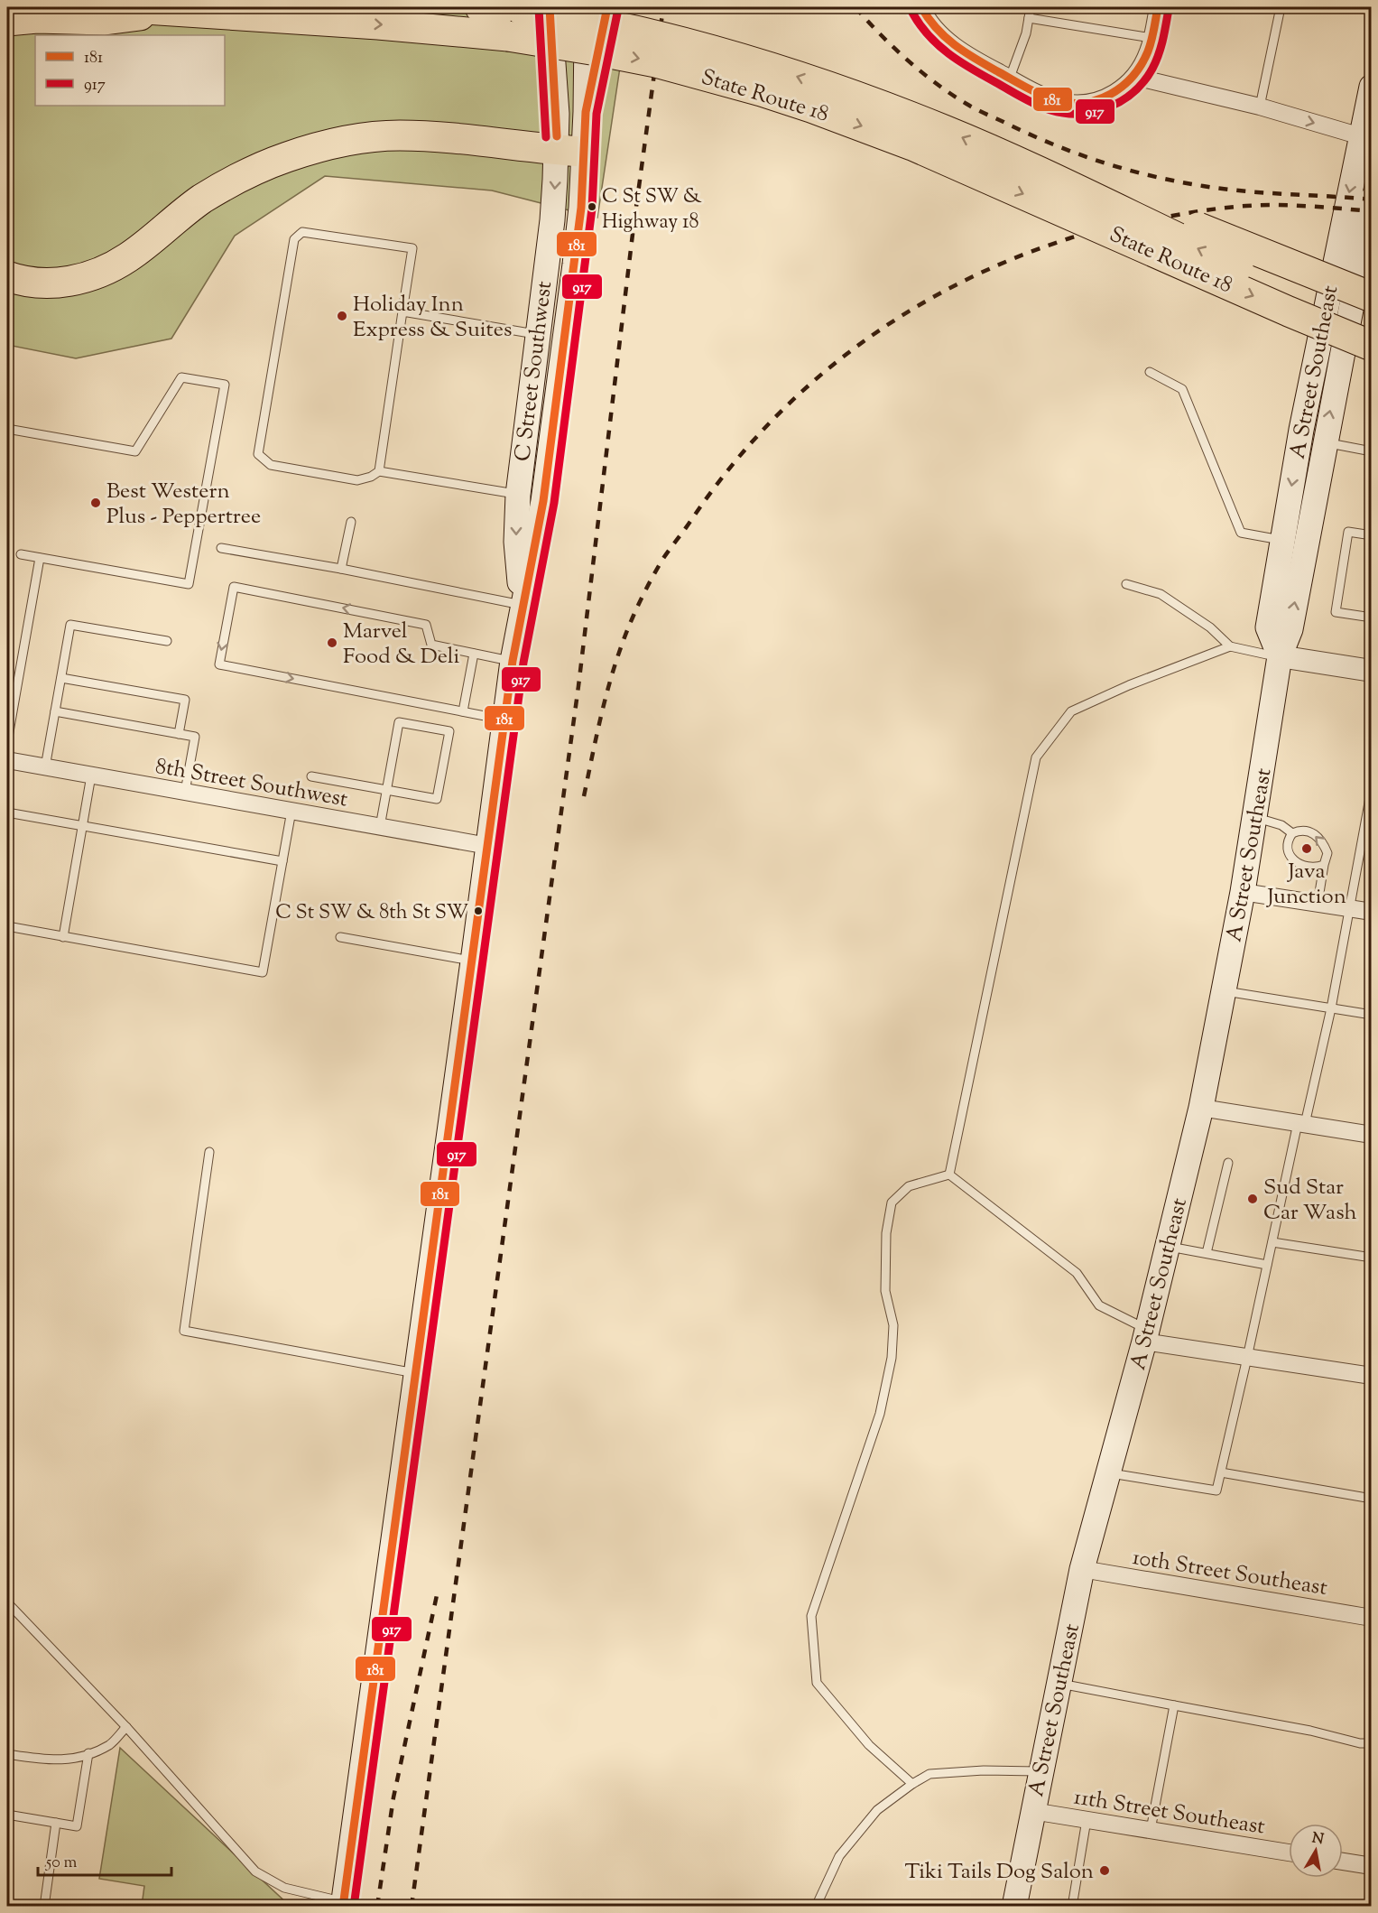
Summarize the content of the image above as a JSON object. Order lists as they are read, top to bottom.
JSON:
{
  "streets": {
    "highway": ["State Route 18"],
    "main road": ["C Street Southwest", "A Street Southeast"],
    "street": ["8th Street Southwest", "10th Street Southeast", "11th Street Southeast"]
  },
  "crossings": [
    ["State Route 18", "C Street Southwest"],
    ["C Street Southwest", "8th Street Southwest"],
    ["A Street Southeast", "10th Street Southeast"],
    ["A Street Southeast", "11th Street Southeast"]
  ],
  "places": [
    "C St SW & Highway 18",
    "Holiday Inn Express & Suites",
    "Best Western Plus - Peppertree",
    "Marvel Food & Deli",
    "Java Junction",
    "C St SW & 8th St SW",
    "Sud Star Car Wash",
    "Tiki Tails Dog Salon"
  ],
  "lines": ["transit line 181", "transit line 917"],
  "legend": ["181", "917"],
  "scale_bar": "50 m",
  "north": "top"
}
